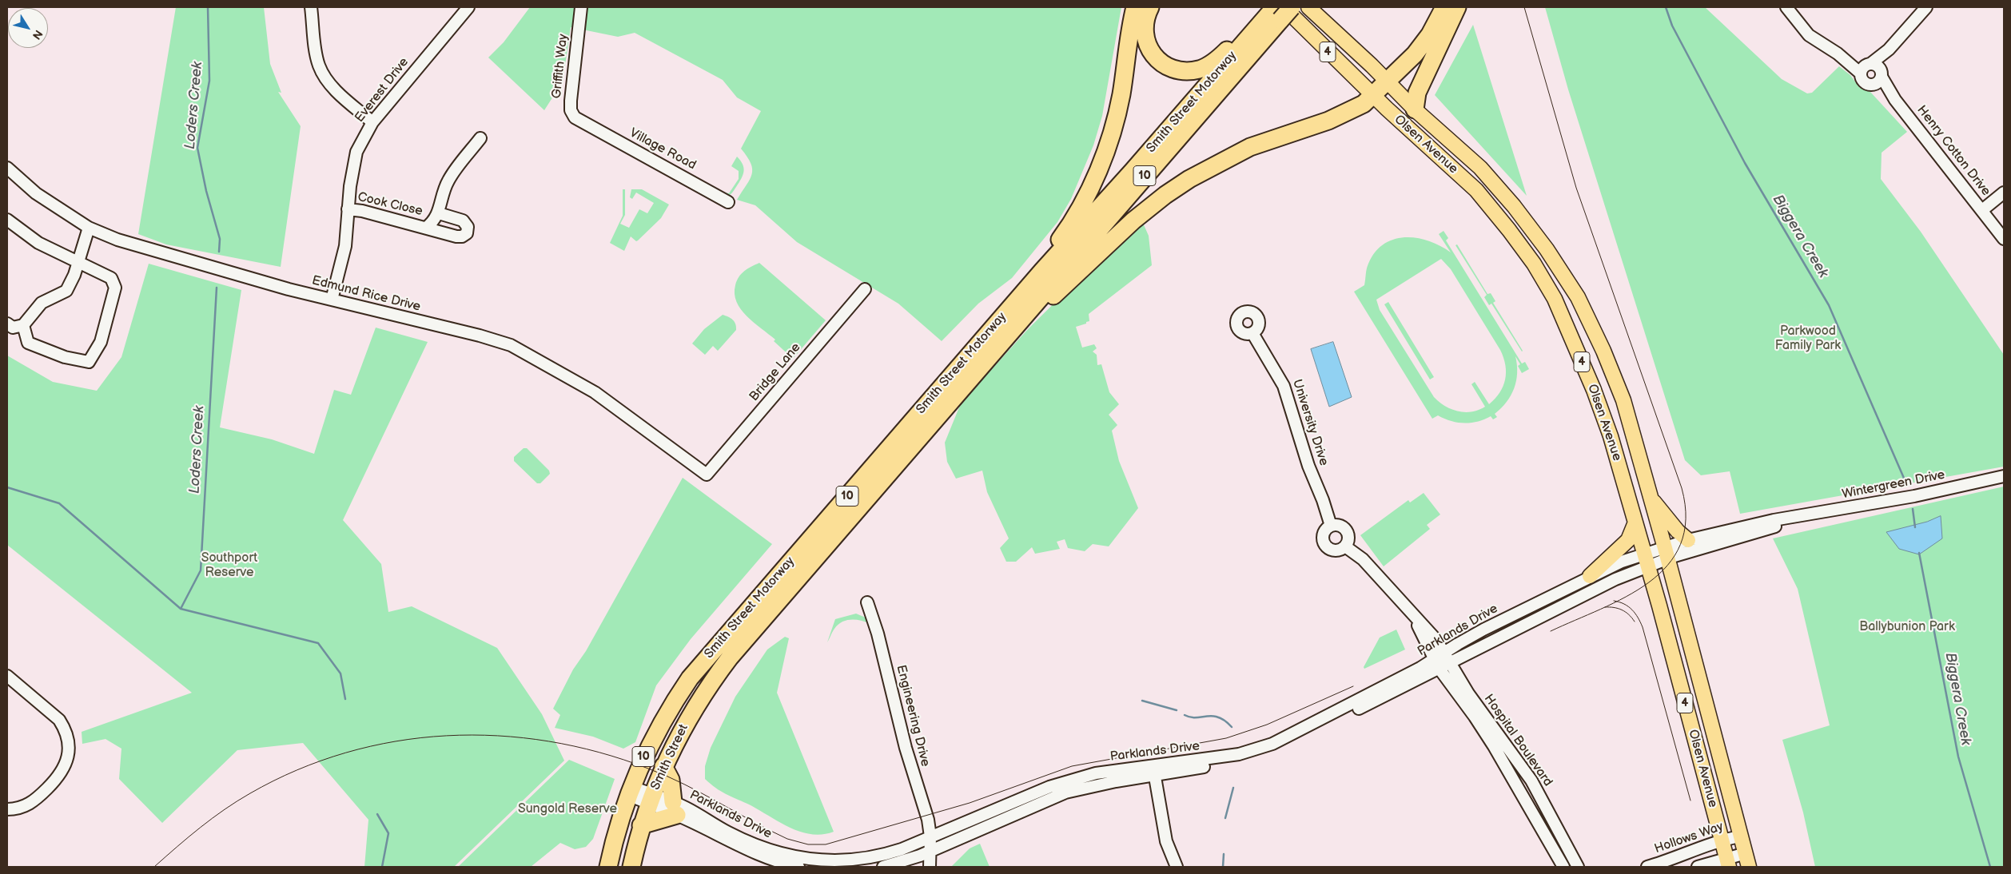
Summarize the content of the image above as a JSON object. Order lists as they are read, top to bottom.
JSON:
{
  "streets": {
    "highway": ["Smith Street Motorway", "10", "Smith Street"],
    "main road": ["4", "Olsen Avenue"],
    "street": [
      "Griffith Way",
      "Everest Drive",
      "Village Road",
      "Henry Cotton Drive",
      "Cook Close",
      "Edmund Rice Drive",
      "Bridge Lane",
      "University Drive",
      "Wintergreen Drive",
      "Parklands Drive",
      "Engineering Drive",
      "Hospital Boulevard",
      "Hollows Way"
    ]
  },
  "crossings": [
    ["Griffith Way", "Village Road"],
    ["Everest Drive", "Cook Close"],
    ["Everest Drive", "Edmund Rice Drive"],
    ["Smith Street Motorway", "Olsen Avenue"],
    ["Smith Street Motorway", "Smith Street"],
    ["Olsen Avenue", "Wintergreen Drive"],
    ["Olsen Avenue", "Parklands Drive"],
    ["Olsen Avenue", "Hollows Way"],
    ["Edmund Rice Drive", "Bridge Lane"],
    ["Wintergreen Drive", "Parklands Drive"],
    ["Parklands Drive", "Engineering Drive"],
    ["Parklands Drive", "Hospital Boulevard"],
    ["Parklands Drive", "Smith Street"]
  ],
  "water": ["Loders Creek", "Biggera Creek"],
  "parks": [
    "Parkwood Family Park",
    "Southport Reserve",
    "Ballybunion Park",
    "Sungold Reserve"
  ],
  "north": "bottom right"
}
